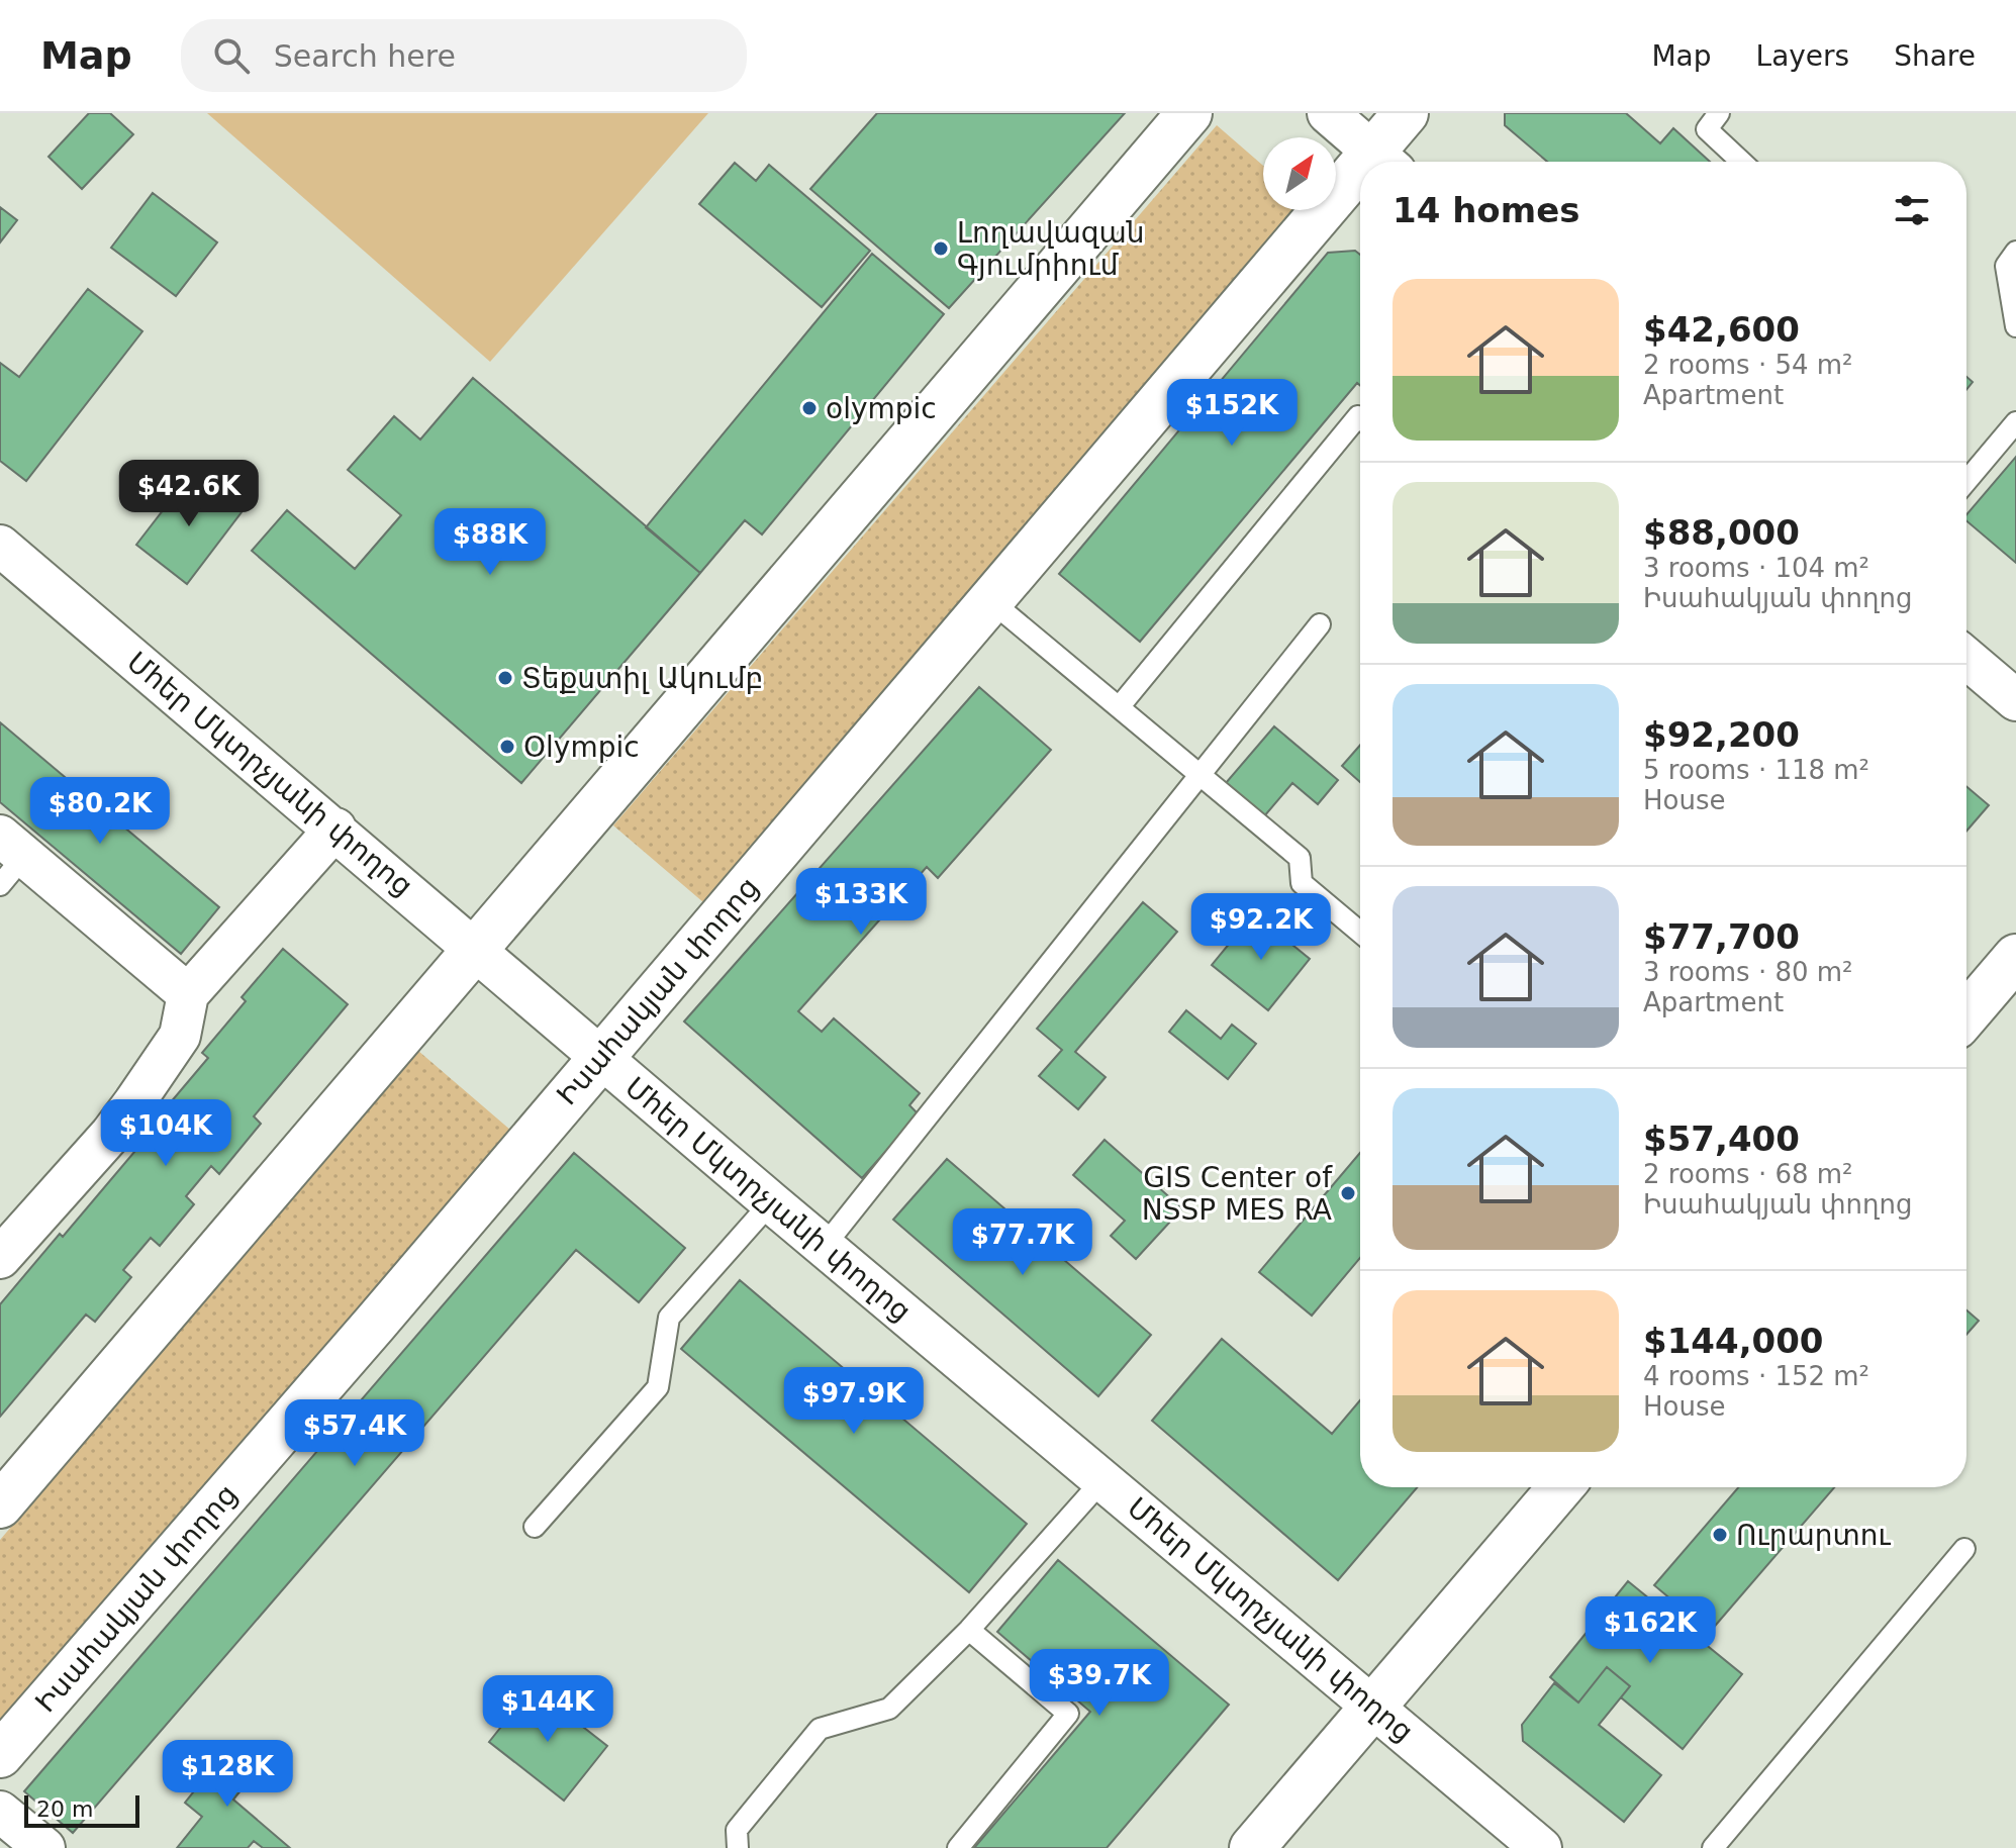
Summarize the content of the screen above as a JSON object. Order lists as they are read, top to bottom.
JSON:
{
  "streets": {
    "main road": ["Իսահակյան փողոց"],
    "street": ["Մհեր Մկտրչյանի փողոց"]
  },
  "crossings": [
    ["Մհեր Մկտրչյանի փողոց", "Իսահակյան փողոց"]
  ],
  "places": [
    "Լողավազան Գյումրիում",
    "olympic",
    "Տեքստիլ Ակումբ",
    "Olympic",
    "GIS Center of NSSP MES RA",
    "Ուրարտու"
  ],
  "scale_bar": "20 m",
  "north": "top right",
  "page": {
    "header": "Map",
    "search": "Search here",
    "nav": ["Map", "Layers", "Share"],
    "heading": "14 homes",
    "list": [
      {
        "name": "$42,600",
        "note": "2 rooms · 54 m² · Apartment"
      },
      {
        "name": "$88,000",
        "note": "3 rooms · 104 m² · Իսահակյան փողոց"
      },
      {
        "name": "$92,200",
        "note": "5 rooms · 118 m² · House"
      },
      {
        "name": "$77,700",
        "note": "3 rooms · 80 m² · Apartment"
      },
      {
        "name": "$57,400",
        "note": "2 rooms · 68 m² · Իսահակյան փողոց"
      },
      {
        "name": "$144,000",
        "note": "4 rooms · 152 m² · House"
      }
    ],
    "price": [
      "$152K",
      "$42.6K",
      "$88K",
      "$80.2K",
      "$133K",
      "$92.2K",
      "$104K",
      "$77.7K",
      "$97.9K",
      "$57.4K",
      "$162K",
      "$39.7K",
      "$144K",
      "$128K"
    ],
    "scale": "20 m"
  }
}
